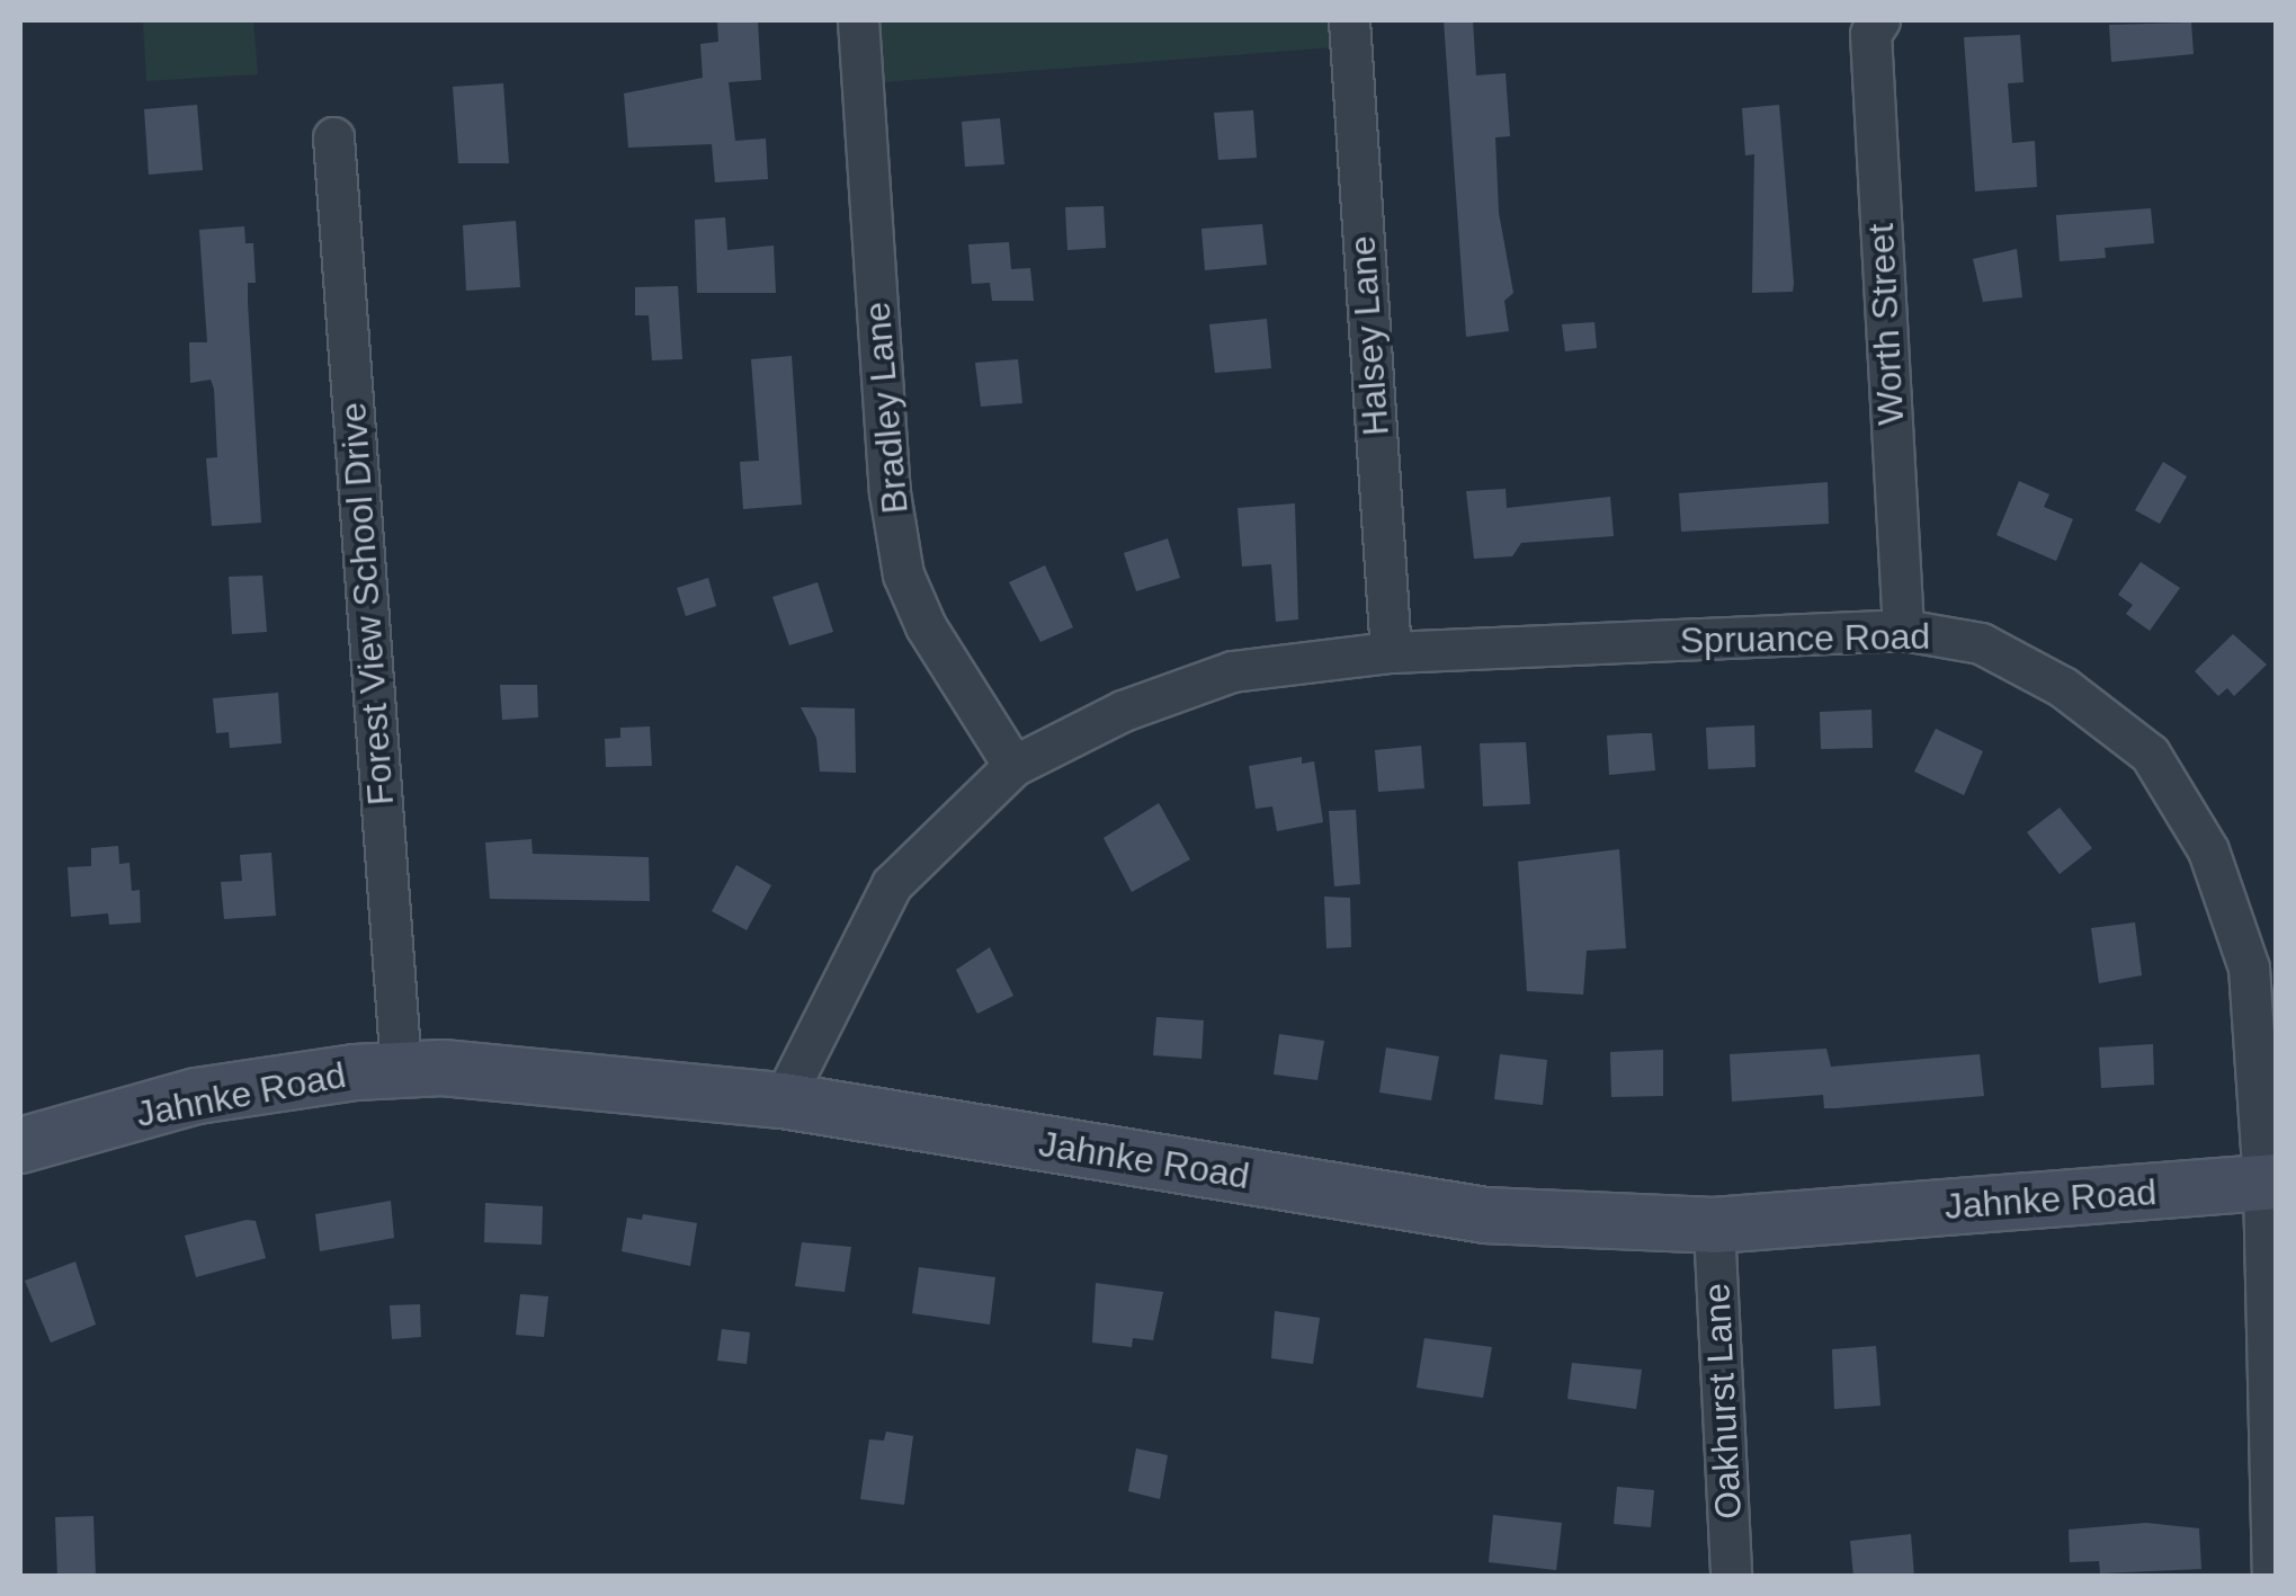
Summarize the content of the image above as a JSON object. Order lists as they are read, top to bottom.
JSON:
{
  "streets": {
    "main road": ["Jahnke Road"],
    "street": [
      "Worth Street",
      "Halsey Lane",
      "Bradley Lane",
      "Forest View School Drive",
      "Spruance Road",
      "Oakhurst Lane"
    ]
  },
  "crossings": [
    ["Worth Street", "Spruance Road"],
    ["Halsey Lane", "Spruance Road"],
    ["Bradley Lane", "Spruance Road"],
    ["Forest View School Drive", "Jahnke Road"],
    ["Spruance Road", "Jahnke Road"],
    ["Jahnke Road", "Oakhurst Lane"]
  ]
}
